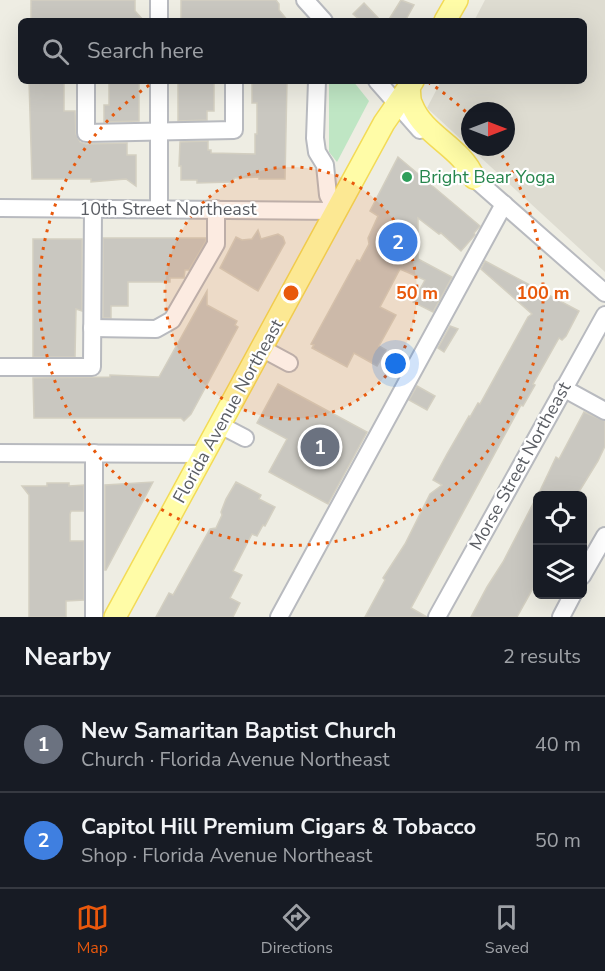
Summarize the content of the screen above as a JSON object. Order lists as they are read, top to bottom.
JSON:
{
  "streets": {
    "main road": ["Florida Avenue Northeast"],
    "street": ["10th Street Northeast", "Morse Street Northeast"]
  },
  "crossings": [
    ["10th Street Northeast", "Florida Avenue Northeast"]
  ],
  "places": ["Bright Bear Yoga"],
  "north": "right",
  "page": {
    "search": "Search here",
    "pins": ["2", "1"],
    "heading": ["Nearby", "2 results"],
    "list": [
      {
        "mark": "1",
        "name": "New Samaritan Baptist Church",
        "note": "Church · Florida Avenue Northeast",
        "value": "40 m"
      },
      {
        "mark": "2",
        "name": "Capitol Hill Premium Cigars & Tobacco",
        "note": "Shop · Florida Avenue Northeast",
        "value": "50 m"
      }
    ],
    "nav": ["Map", "Directions", "Saved"]
  },
  "rings": ["50 m", "100 m"]
}
